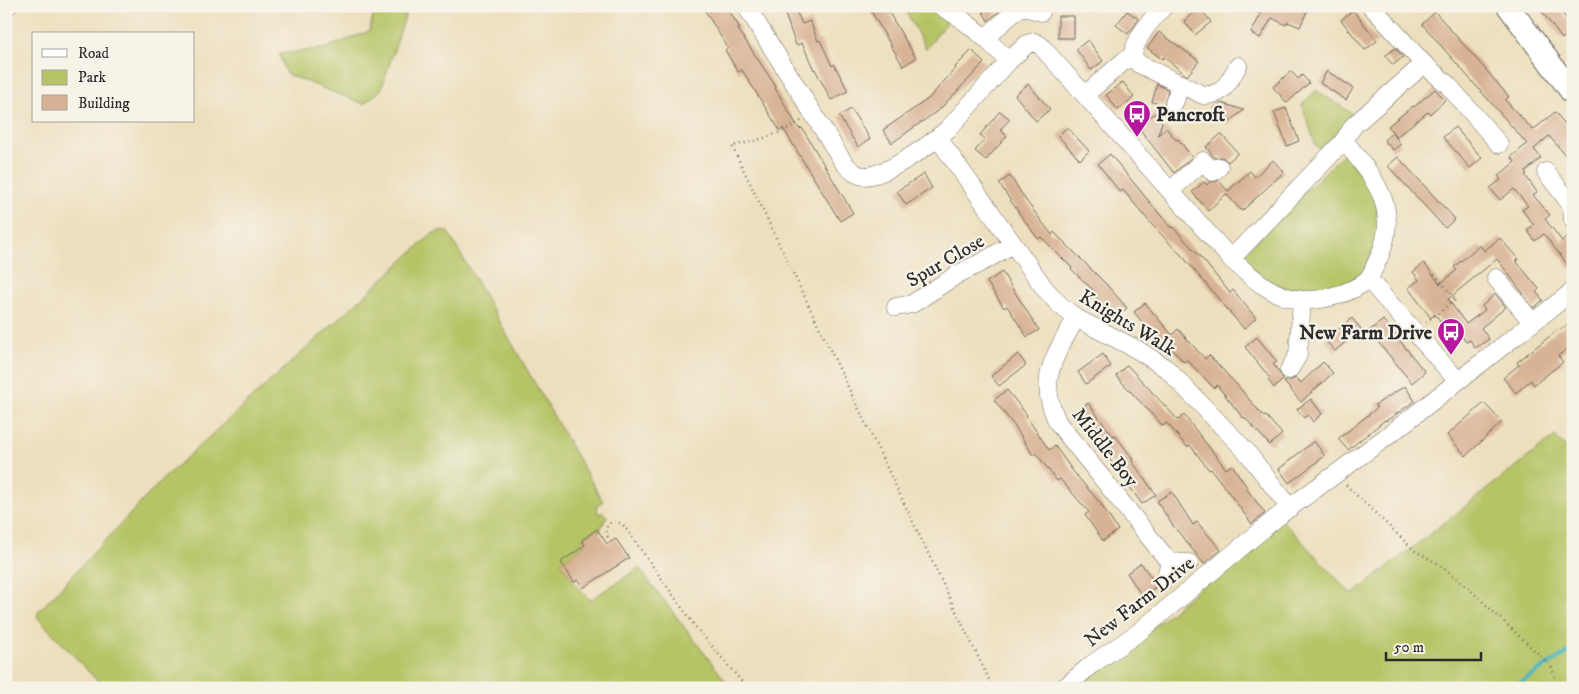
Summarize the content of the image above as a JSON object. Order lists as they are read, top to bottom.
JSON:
{
  "streets": {
    "street": [
      "Spur Close",
      "Knights Walk",
      "Middle Boy",
      "New Farm Drive"
    ]
  },
  "crossings": [
    ["Spur Close", "Knights Walk"],
    ["Knights Walk", "Middle Boy"],
    ["Knights Walk", "New Farm Drive"]
  ],
  "places": {
    "bus stop": ["Pancroft", "New Farm Drive"]
  },
  "legend": ["Road", "Park", "Building"],
  "scale_bar": "50 m"
}
